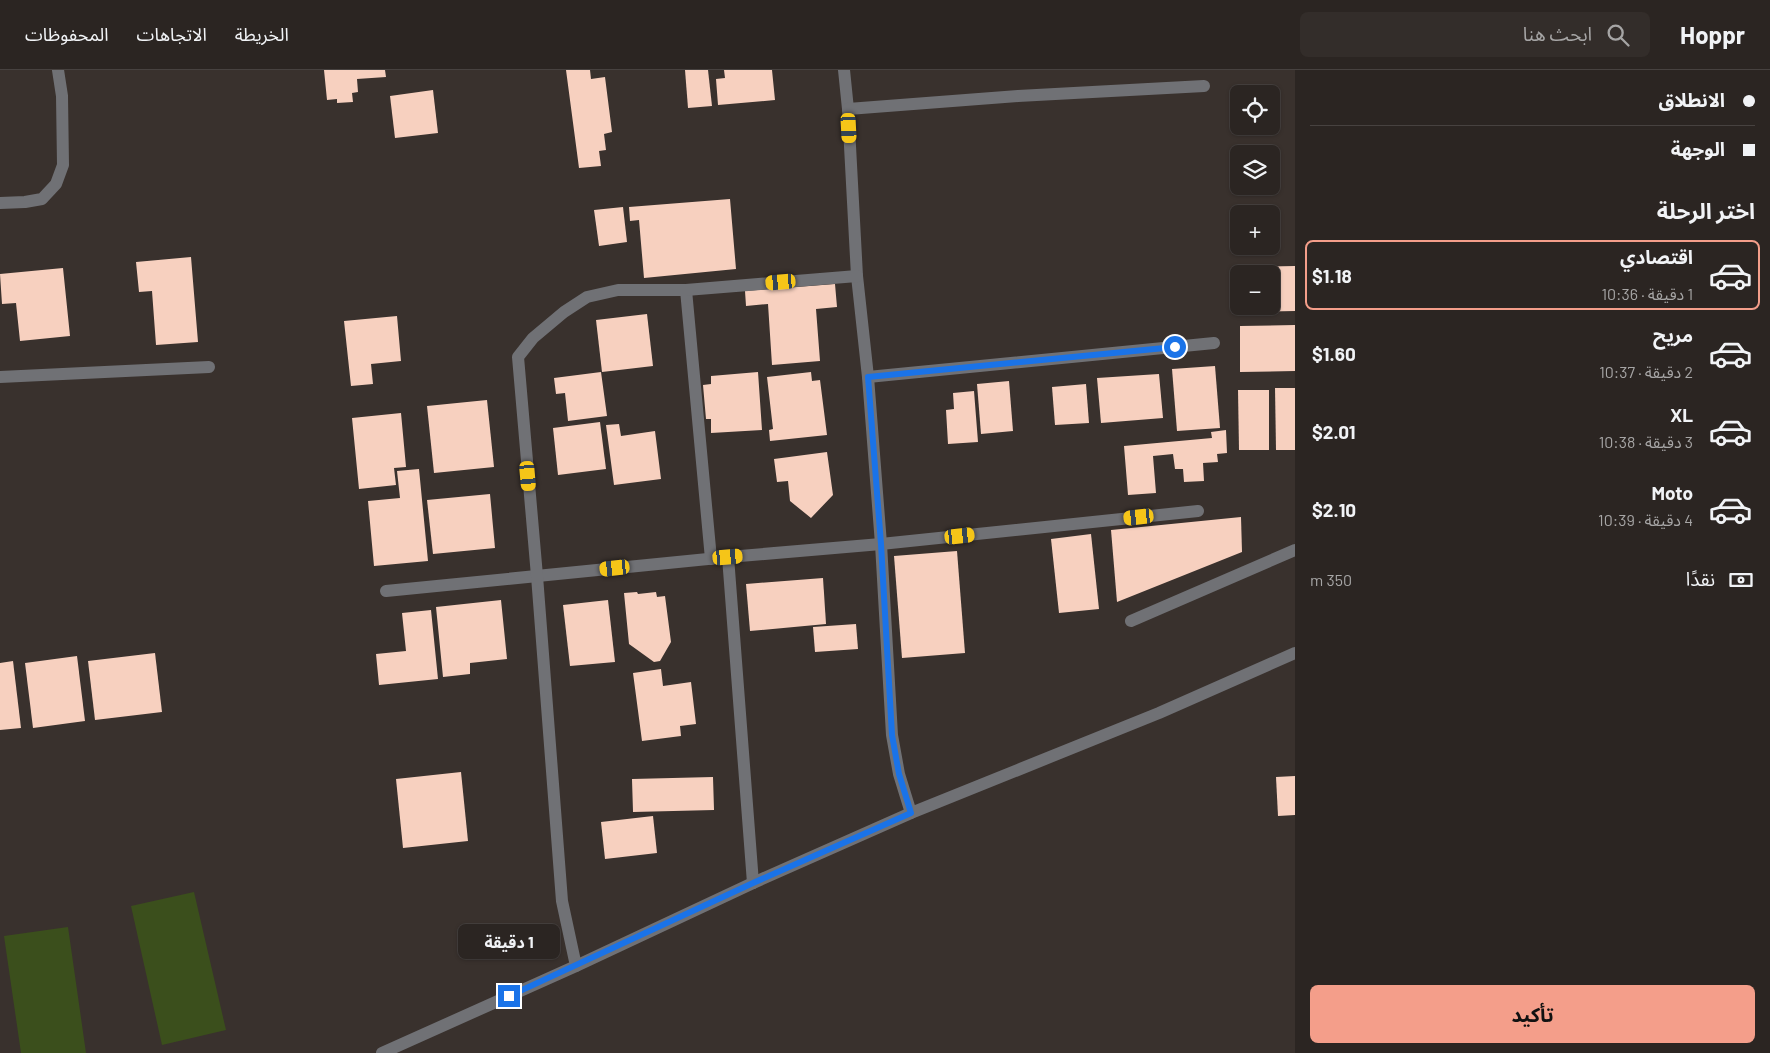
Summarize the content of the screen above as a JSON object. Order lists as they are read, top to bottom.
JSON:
{
  "page": {
    "header": "Hoppr",
    "search": "ابحث هنا",
    "nav": ["الخريطة", "الاتجاهات", "المحفوظات"],
    "banner": ["الانطلاق", "الوجهة"],
    "map_buttons": ["+", "−"],
    "heading": "اختر الرحلة",
    "list": [
      {
        "name": "اقتصادي",
        "note": "1 دقيقة · 10:36",
        "value": "$1.18"
      },
      {
        "name": "مريح",
        "note": "2 دقيقة · 10:37",
        "value": "$1.60"
      },
      {
        "name": "XL",
        "note": "3 دقيقة · 10:38",
        "value": "$2.01"
      },
      {
        "name": "Moto",
        "note": "4 دقيقة · 10:39",
        "value": "$2.10"
      }
    ],
    "pay": ["نقدًا", "350 m"],
    "bubble": "1 دقيقة",
    "buttons": "تأكيد"
  }
}
